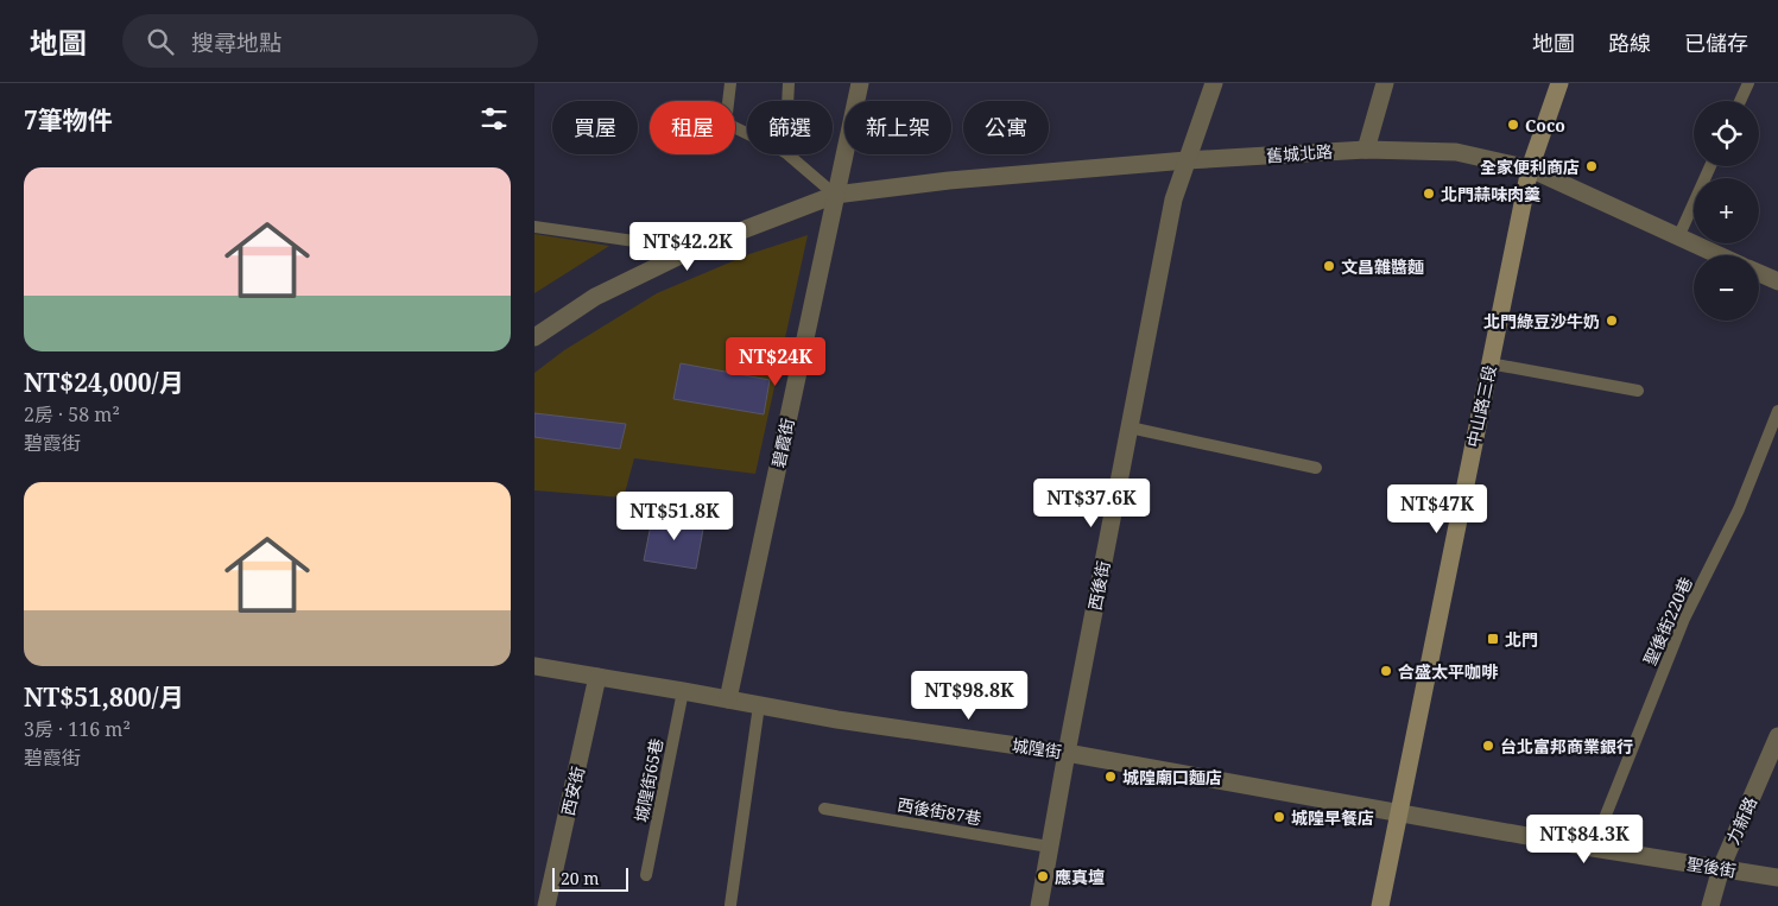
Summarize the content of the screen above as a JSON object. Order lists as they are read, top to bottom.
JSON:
{
  "streets": {
    "street": [
      "舊城北路",
      "中山路三段",
      "碧霞街",
      "西後街",
      "城隍街",
      "西安街",
      "力新路",
      "聖後街"
    ],
    "lane": ["聖後街220巷", "城隍街65巷", "西後街87巷"]
  },
  "crossings": [
    ["舊城北路", "中山路三段"],
    ["舊城北路", "碧霞街"],
    ["舊城北路", "西後街"],
    ["中山路三段", "城隍街"],
    ["中山路三段", "聖後街"],
    ["碧霞街", "城隍街"],
    ["西後街", "城隍街"],
    ["西後街", "西後街87巷"],
    ["聖後街220巷", "聖後街"],
    ["城隍街", "城隍街65巷"],
    ["城隍街", "西安街"],
    ["城隍街", "聖後街"],
    ["力新路", "聖後街"]
  ],
  "places": {
    "other": [
      "Coco",
      "全家便利商店",
      "北門蒜味肉羹",
      "文昌雜醬麵",
      "北門綠豆沙牛奶",
      "合盛太平咖啡",
      "台北富邦商業銀行",
      "城隍廟口麵店",
      "城隍早餐店",
      "應真壇"
    ],
    "transit": ["北門"]
  },
  "scale_bar": "20 m",
  "page": {
    "header": "地圖",
    "search": "搜尋地點",
    "nav": ["地圖", "路線", "已儲存"],
    "heading": "7筆物件",
    "map_buttons": ["+", "−"],
    "chip": [
      "買屋",
      "租屋",
      "篩選",
      "新上架",
      "公寓"
    ],
    "list": [
      {
        "name": "NT$24,000/月",
        "note": "2房 · 58 m² · 碧霞街"
      },
      {
        "name": "NT$51,800/月",
        "note": "3房 · 116 m² · 碧霞街"
      }
    ],
    "price": [
      "NT$42.2K",
      "NT$24K",
      "NT$37.6K",
      "NT$47K",
      "NT$51.8K",
      "NT$98.8K",
      "NT$84.3K"
    ],
    "scale": "20 m"
  }
}
